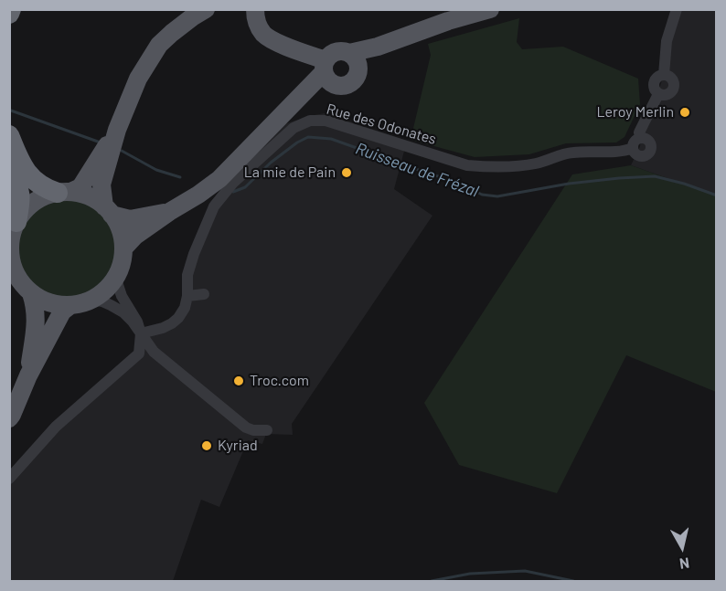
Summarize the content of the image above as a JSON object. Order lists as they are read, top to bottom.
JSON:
{
  "streets": {
    "street": ["Rue des Odonates"]
  },
  "water": ["Ruisseau de Frézal"],
  "places": [
    "Leroy Merlin",
    "La mie de Pain",
    "Troc.com",
    "Kyriad"
  ],
  "north": "bottom"
}
